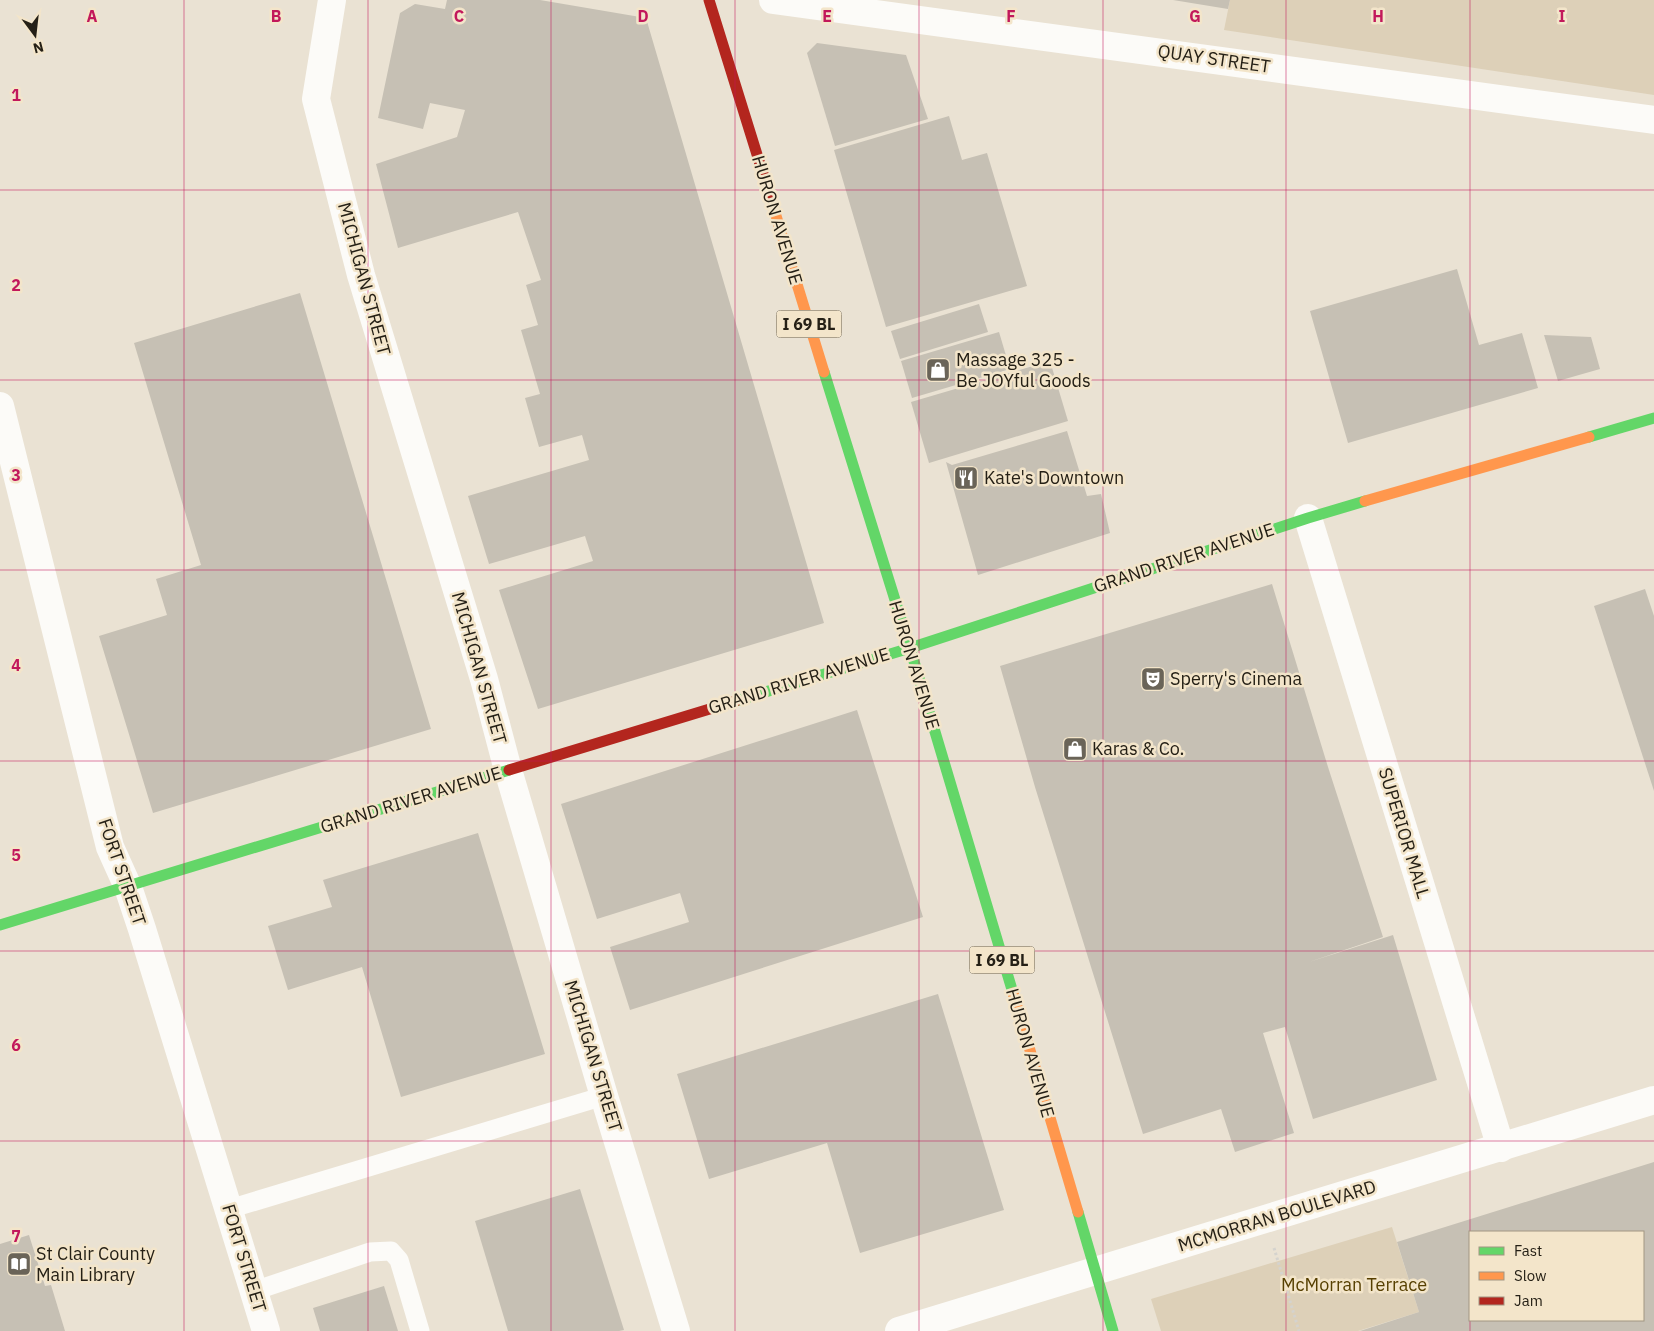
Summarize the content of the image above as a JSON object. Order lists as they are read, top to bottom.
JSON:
{
  "streets": {
    "street": [
      "QUAY STREET",
      "HURON AVENUE",
      "MICHIGAN STREET",
      "I 69 BL",
      "GRAND RIVER AVENUE",
      "SUPERIOR MALL",
      "FORT STREET",
      "MCMORRAN BOULEVARD"
    ]
  },
  "crossings": [
    ["HURON AVENUE", "GRAND RIVER AVENUE"],
    ["HURON AVENUE", "MCMORRAN BOULEVARD"],
    ["MICHIGAN STREET", "GRAND RIVER AVENUE"],
    ["GRAND RIVER AVENUE", "SUPERIOR MALL"],
    ["GRAND RIVER AVENUE", "FORT STREET"],
    ["SUPERIOR MALL", "MCMORRAN BOULEVARD"]
  ],
  "parks": ["McMorran Terrace"],
  "places": {
    "shop": ["Massage 325 - Be JOYful Goods", "Karas & Co."],
    "restaurant": ["Kate's Downtown"],
    "theatre": ["Sperry's Cinema"],
    "library": ["St Clair County Main Library"]
  },
  "legend": ["Fast", "Slow", "Jam"],
  "north": "bottom",
  "grid": {
    "columns": [
      "A",
      "B",
      "C",
      "D",
      "E",
      "F",
      "G",
      "H",
      "I"
    ],
    "rows": [
      "1",
      "2",
      "3",
      "4",
      "5",
      "6",
      "7"
    ]
  }
}
